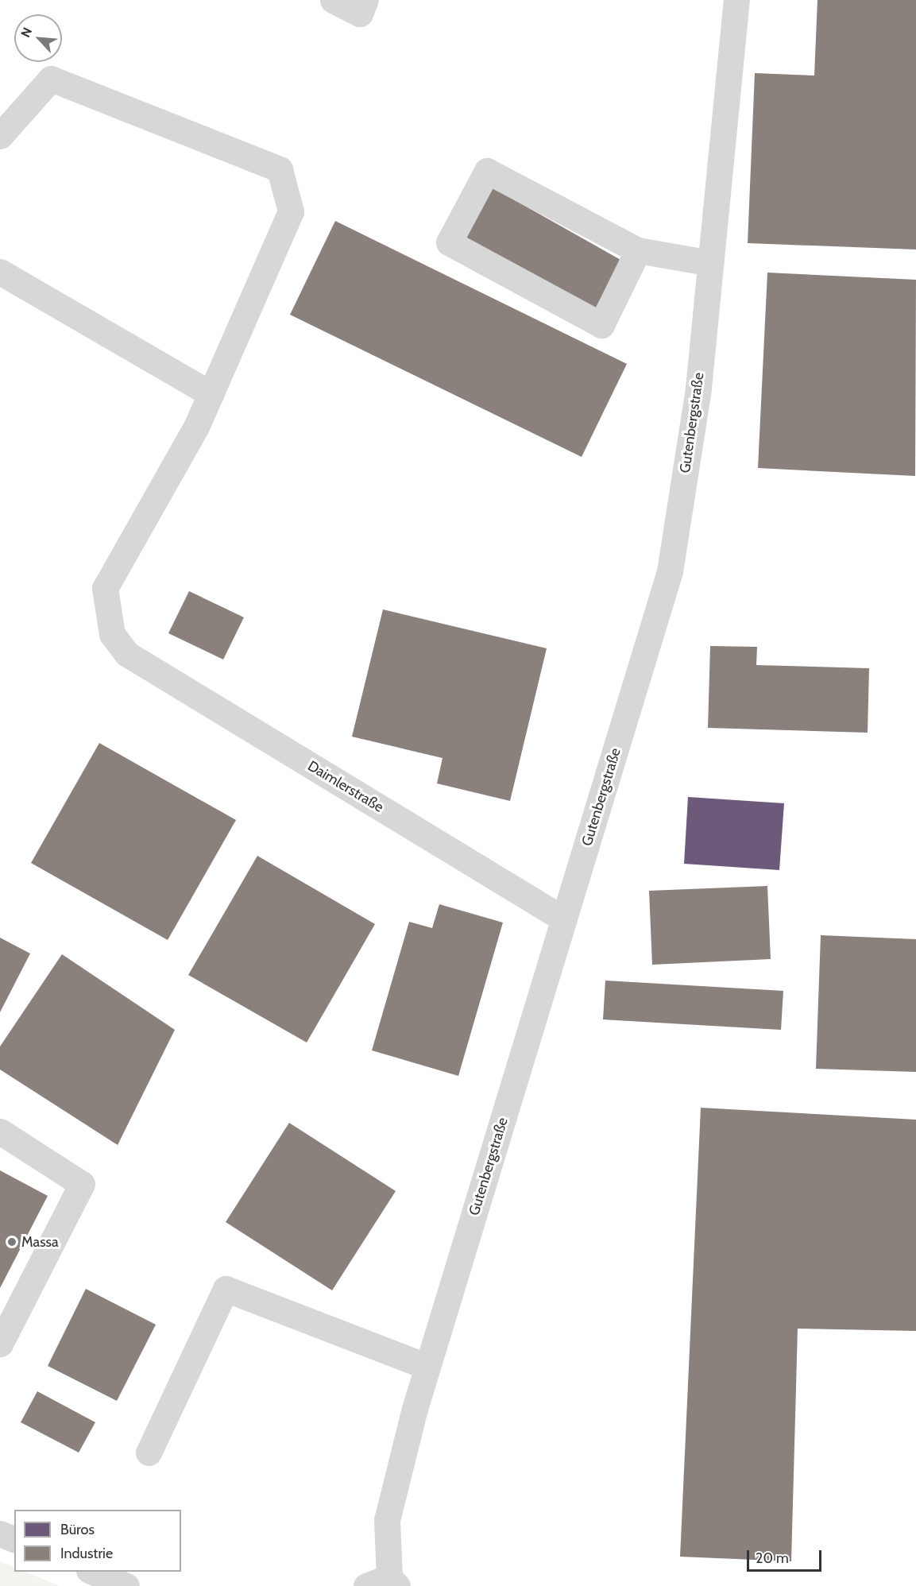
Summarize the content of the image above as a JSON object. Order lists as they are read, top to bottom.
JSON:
{
  "streets": {
    "street": ["Gutenbergstraße", "Daimlerstraße"]
  },
  "crossings": [
    ["Gutenbergstraße", "Daimlerstraße"]
  ],
  "places": ["Massa"],
  "legend": ["Büros", "Industrie"],
  "scale_bar": "20 m",
  "north": "top left"
}
